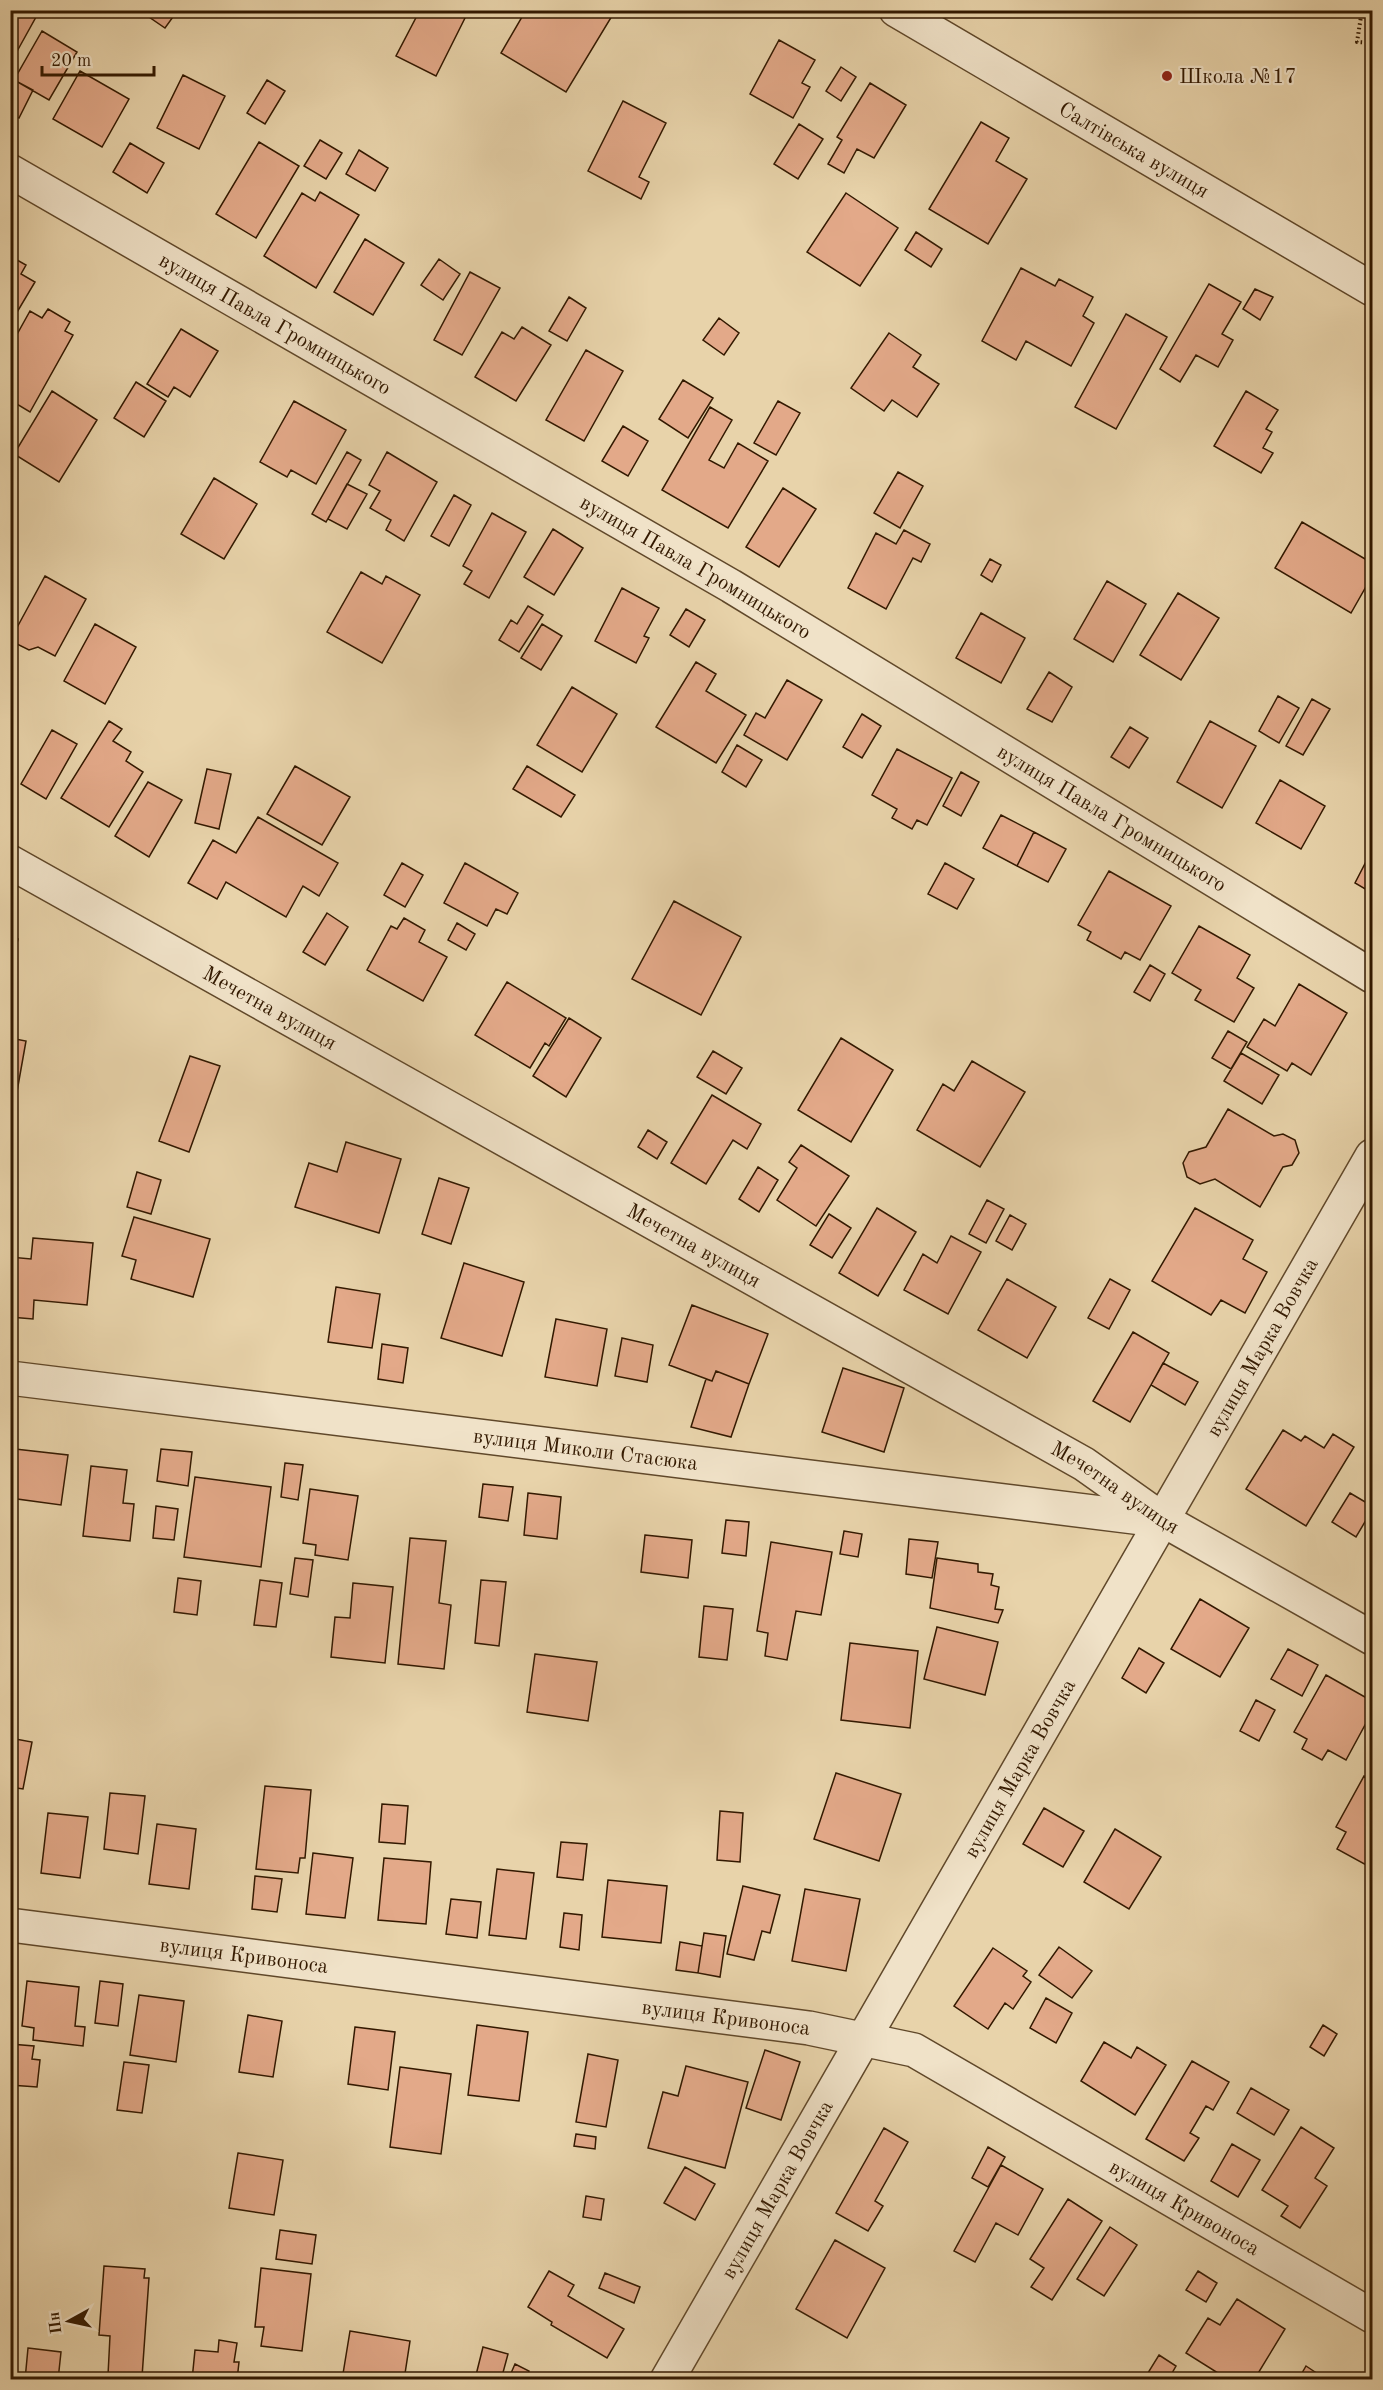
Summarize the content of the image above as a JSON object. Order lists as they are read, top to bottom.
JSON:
{
  "streets": {
    "street": [
      "Салтівська вулиця",
      "вулиця Павла Громницького",
      "Мечетна вулиця",
      "вулиця Марка Вовчка",
      "вулиця Миколи Стасюка",
      "вулиця Кривоноса"
    ]
  },
  "crossings": [
    ["Мечетна вулиця", "вулиця Марка Вовчка"],
    ["Мечетна вулиця", "вулиця Миколи Стасюка"],
    ["вулиця Марка Вовчка", "вулиця Миколи Стасюка"],
    ["вулиця Марка Вовчка", "вулиця Кривоноса"]
  ],
  "places": ["Школа №17"],
  "scale_bar": "20 m",
  "north": "left"
}
